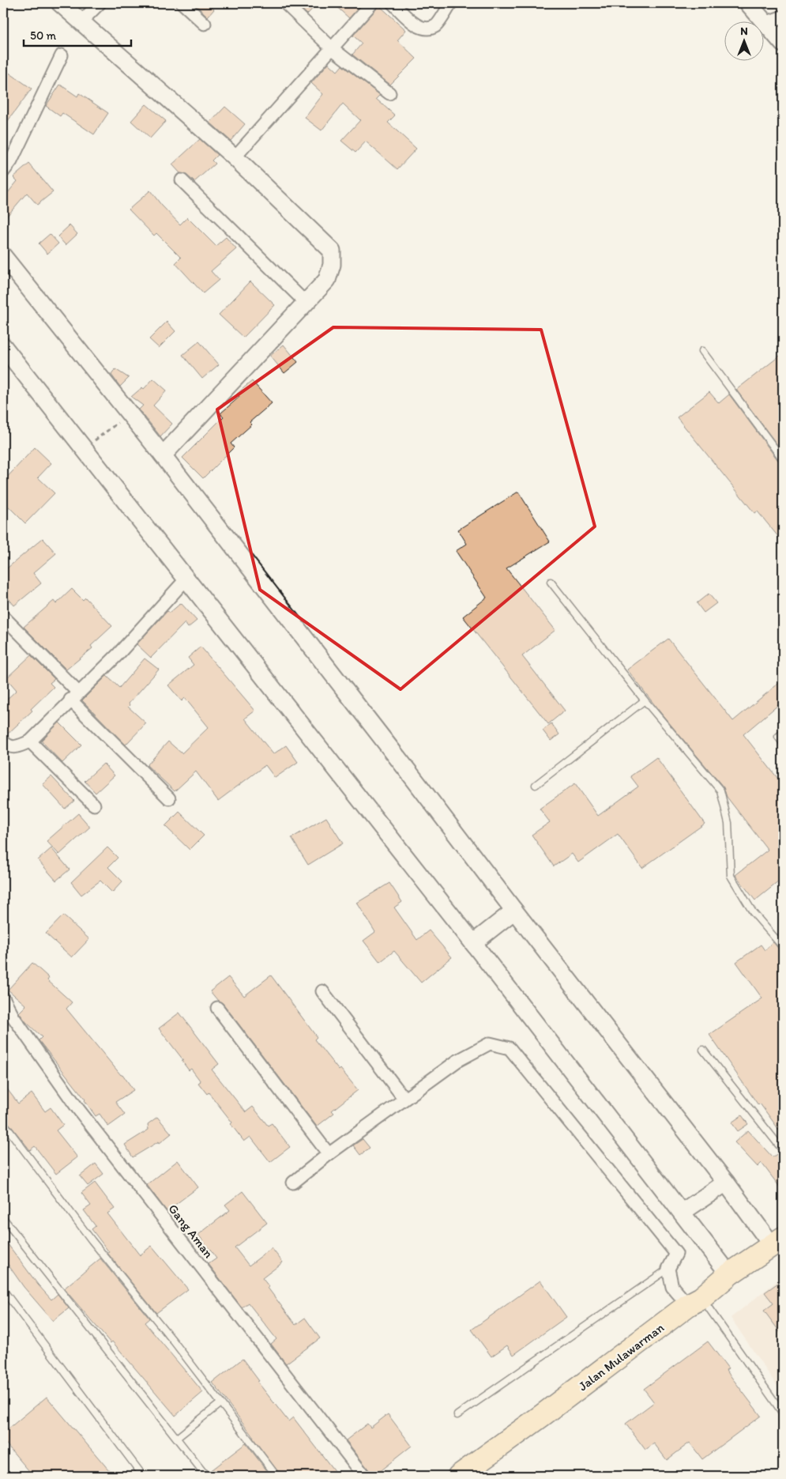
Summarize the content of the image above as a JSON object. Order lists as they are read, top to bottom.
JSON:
{
  "streets": {
    "highway": ["Jalan Mulawarman"],
    "street": ["Gang Aman"]
  },
  "scale_bar": "50 m",
  "north": "top"
}
